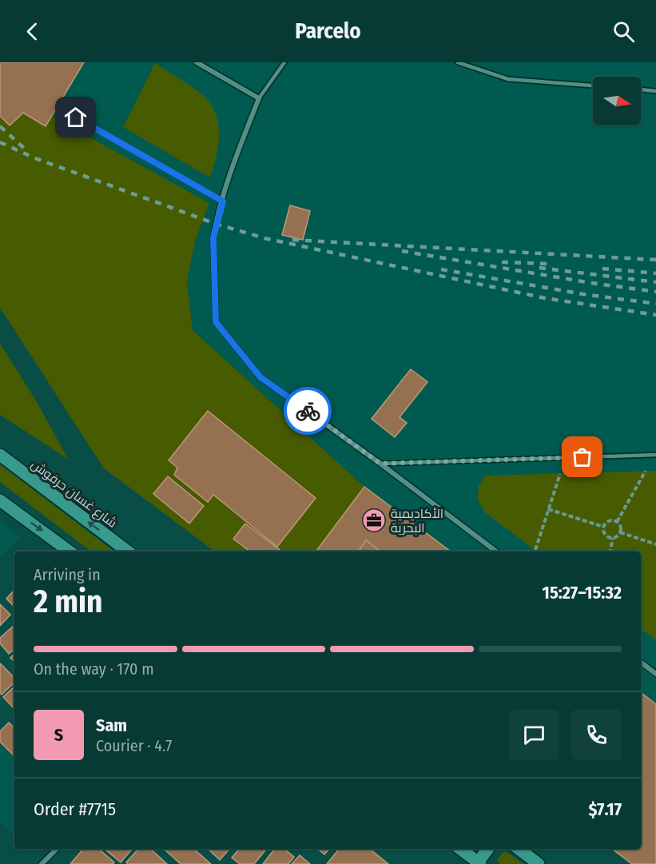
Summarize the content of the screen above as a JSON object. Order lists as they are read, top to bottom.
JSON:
{
  "streets": {
    "main road": ["شارع غسان حرفوش"]
  },
  "places": {
    "office": ["الأكاديمية البحرية"]
  },
  "north": "right",
  "page": {
    "header": "Parcelo",
    "heading": ["2 min", "Arriving in", "15:27–15:32"],
    "panel": [
      "Sam",
      "Courier · 4.7",
      "Order #7715",
      "$7.17"
    ],
    "bar": "On the way · 170 m",
    "round": "S"
  }
}
